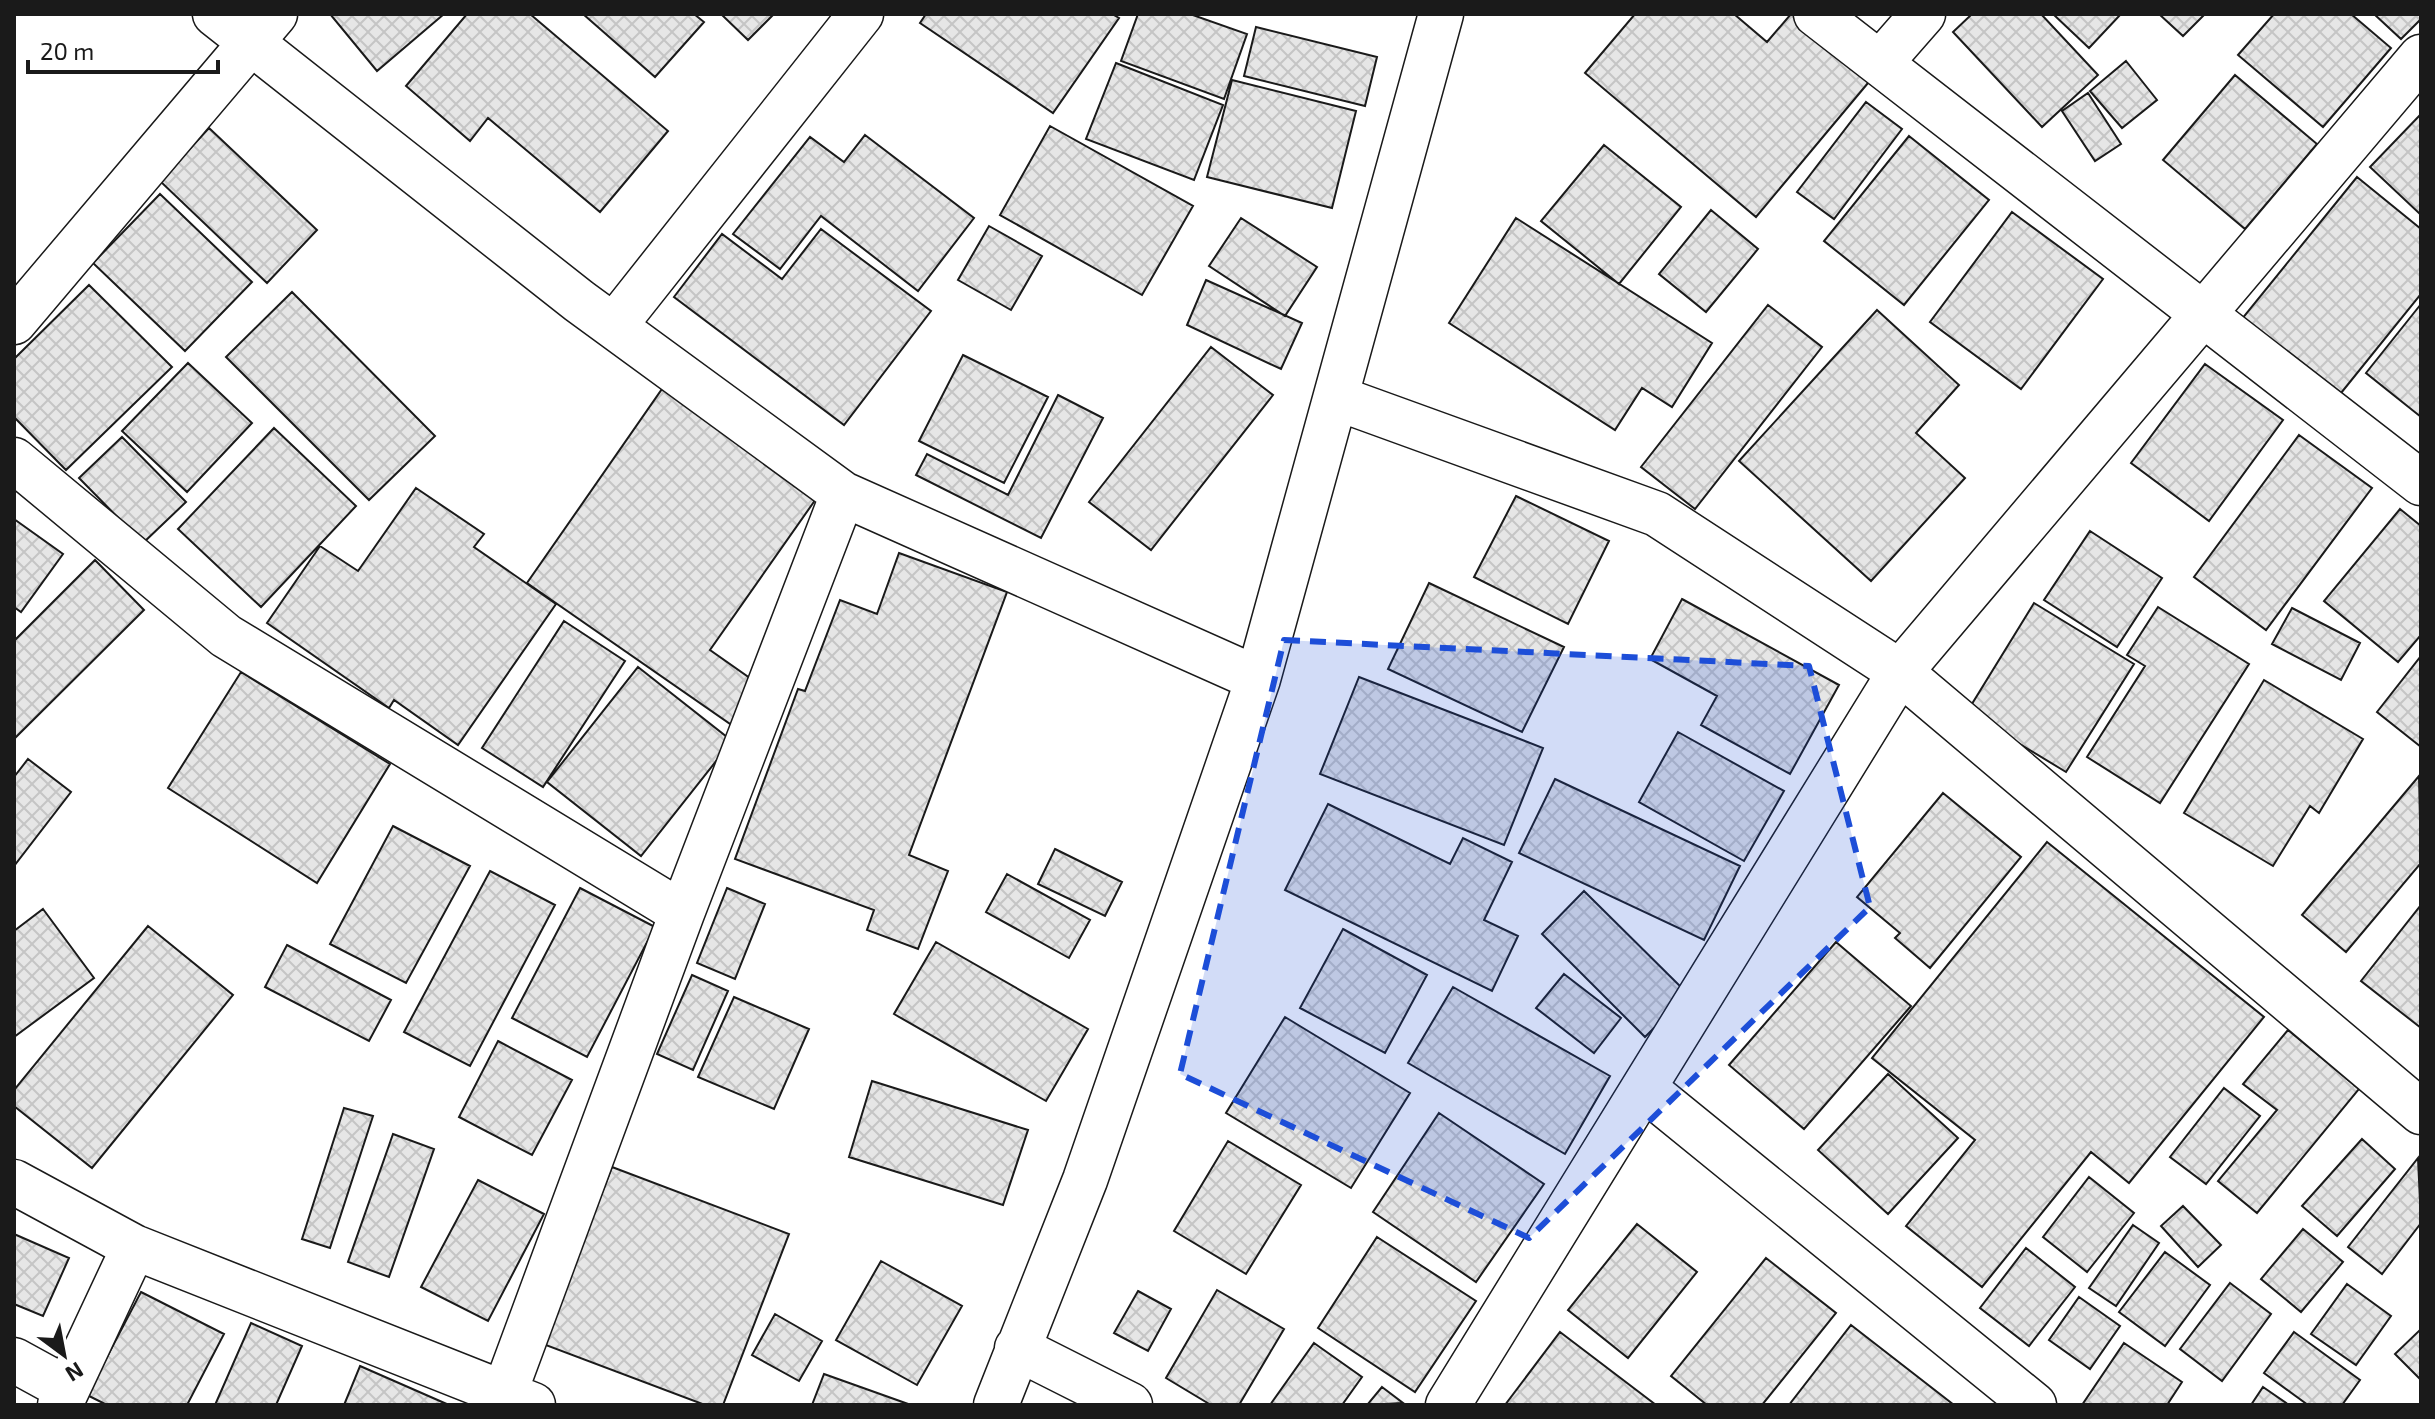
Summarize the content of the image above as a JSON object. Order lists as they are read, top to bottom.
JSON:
{
  "scale_bar": "20 m",
  "north": "bottom right"
}
